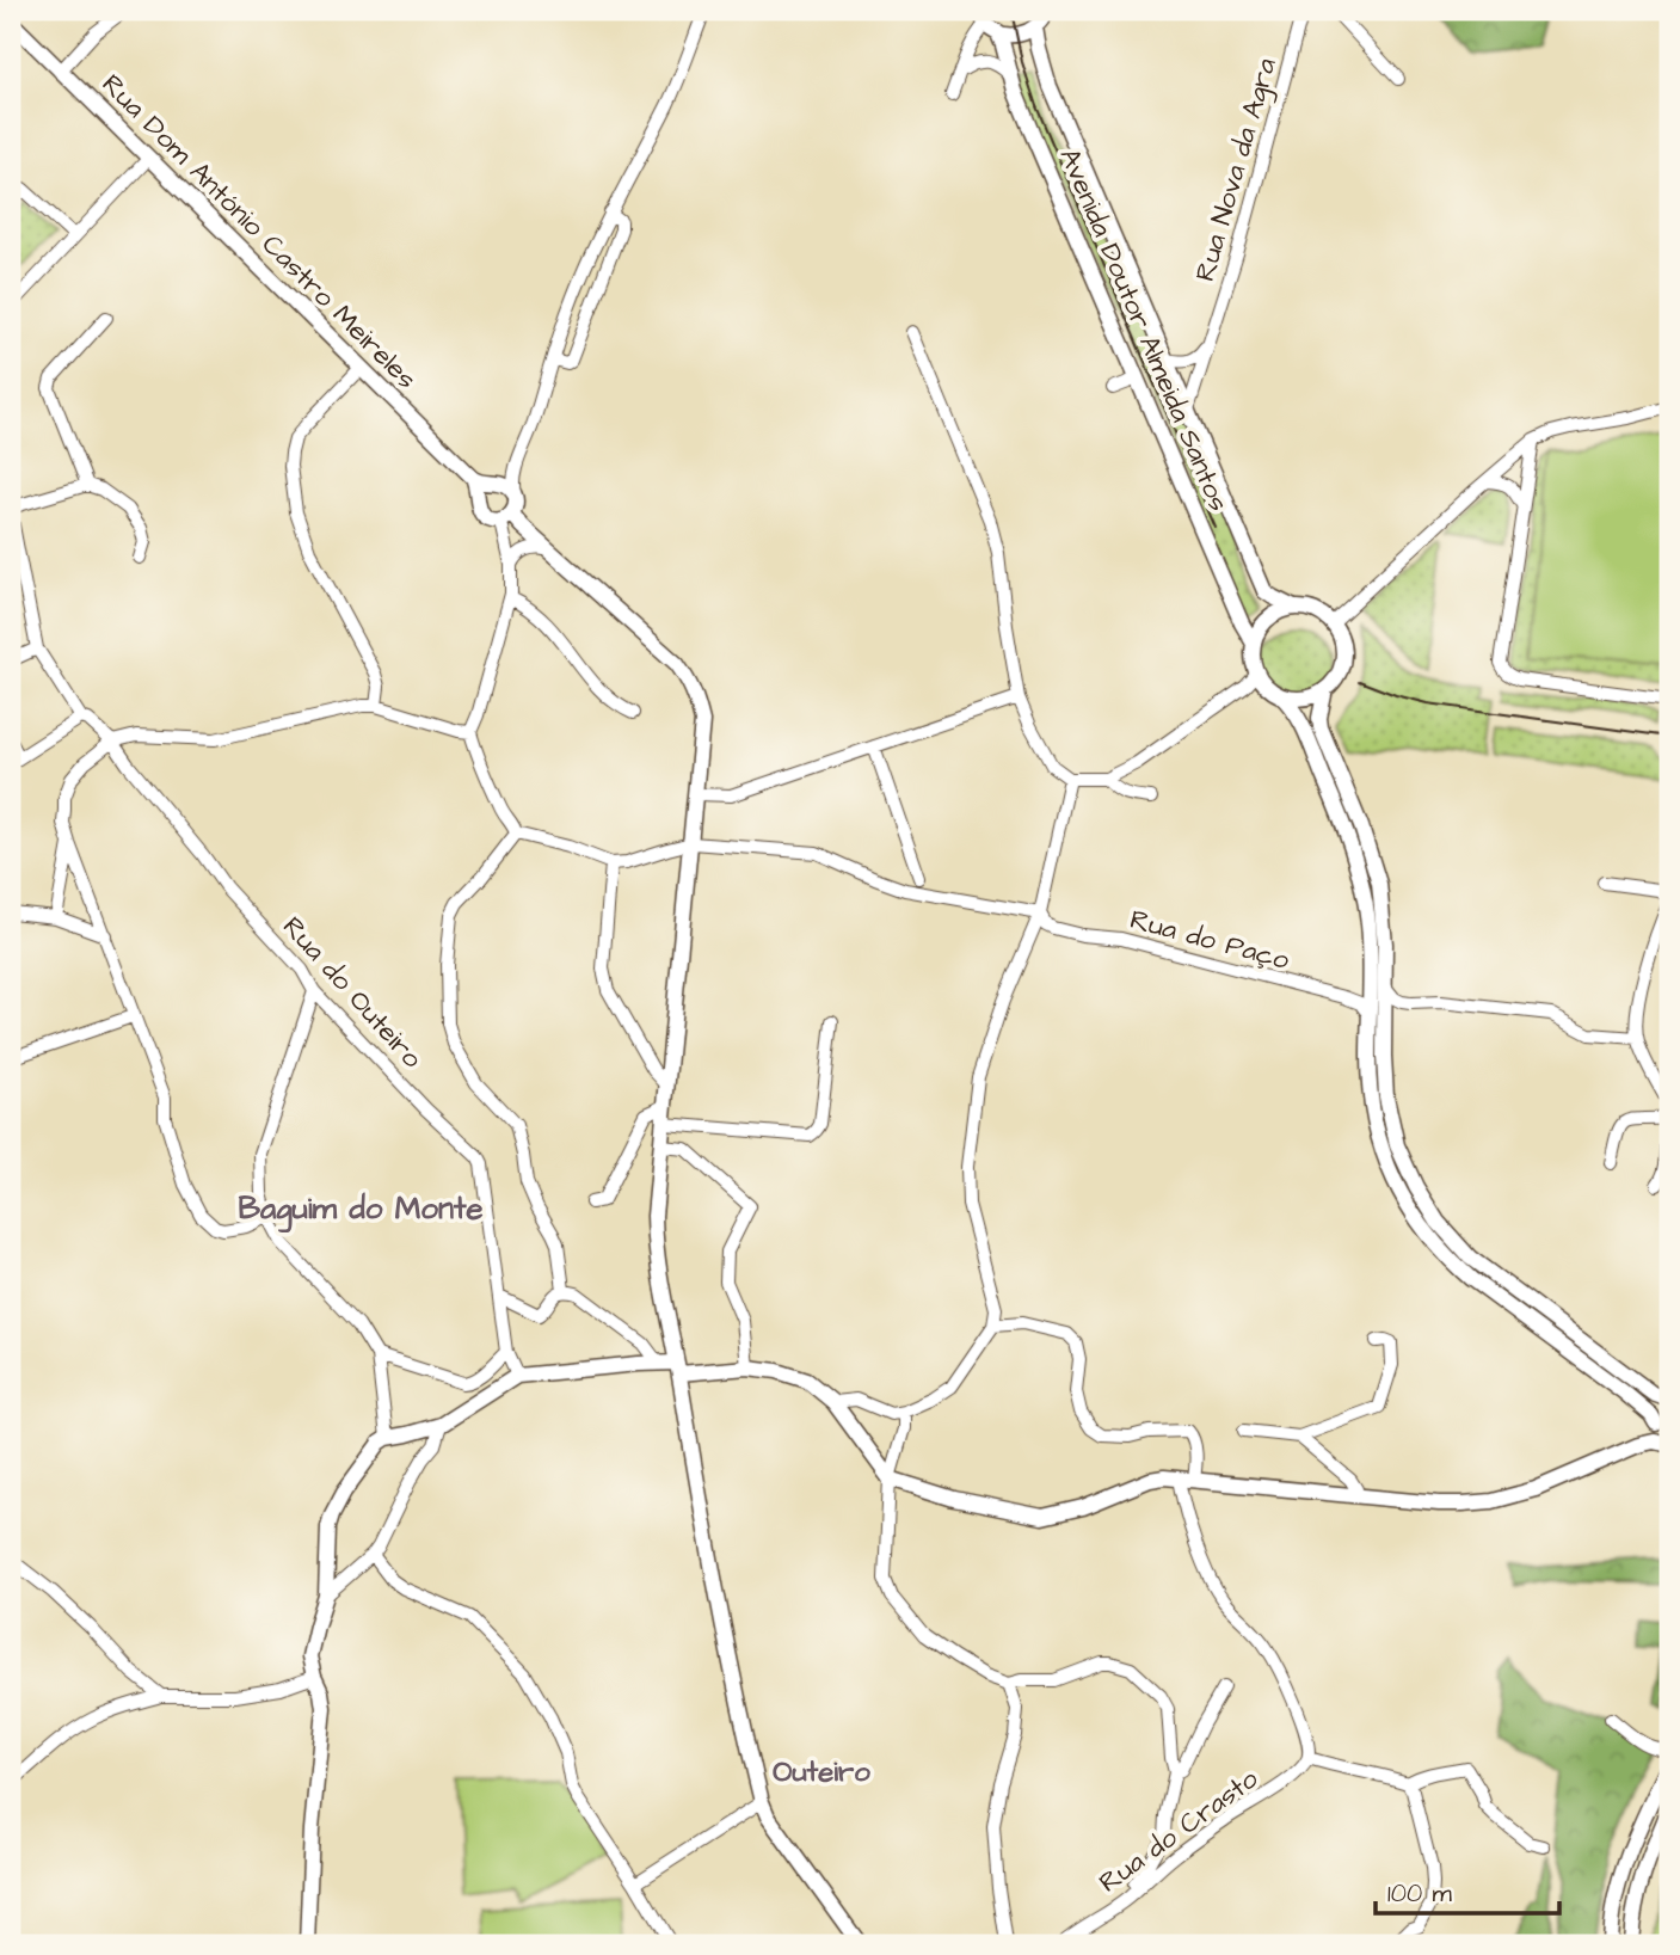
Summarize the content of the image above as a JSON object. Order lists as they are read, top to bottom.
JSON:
{
  "streets": {
    "main road": ["Rua Dom António Castro Meireles", "Avenida Doutor Almeida Santos"],
    "street": [
      "Rua Nova da Agra",
      "Rua do Paço",
      "Rua do Outeiro",
      "Rua do Crasto"
    ]
  },
  "crossings": [
    ["Rua Nova da Agra", "Avenida Doutor Almeida Santos"]
  ],
  "districts": ["Baguim do Monte", "Outeiro"],
  "scale_bar": "100 m"
}
